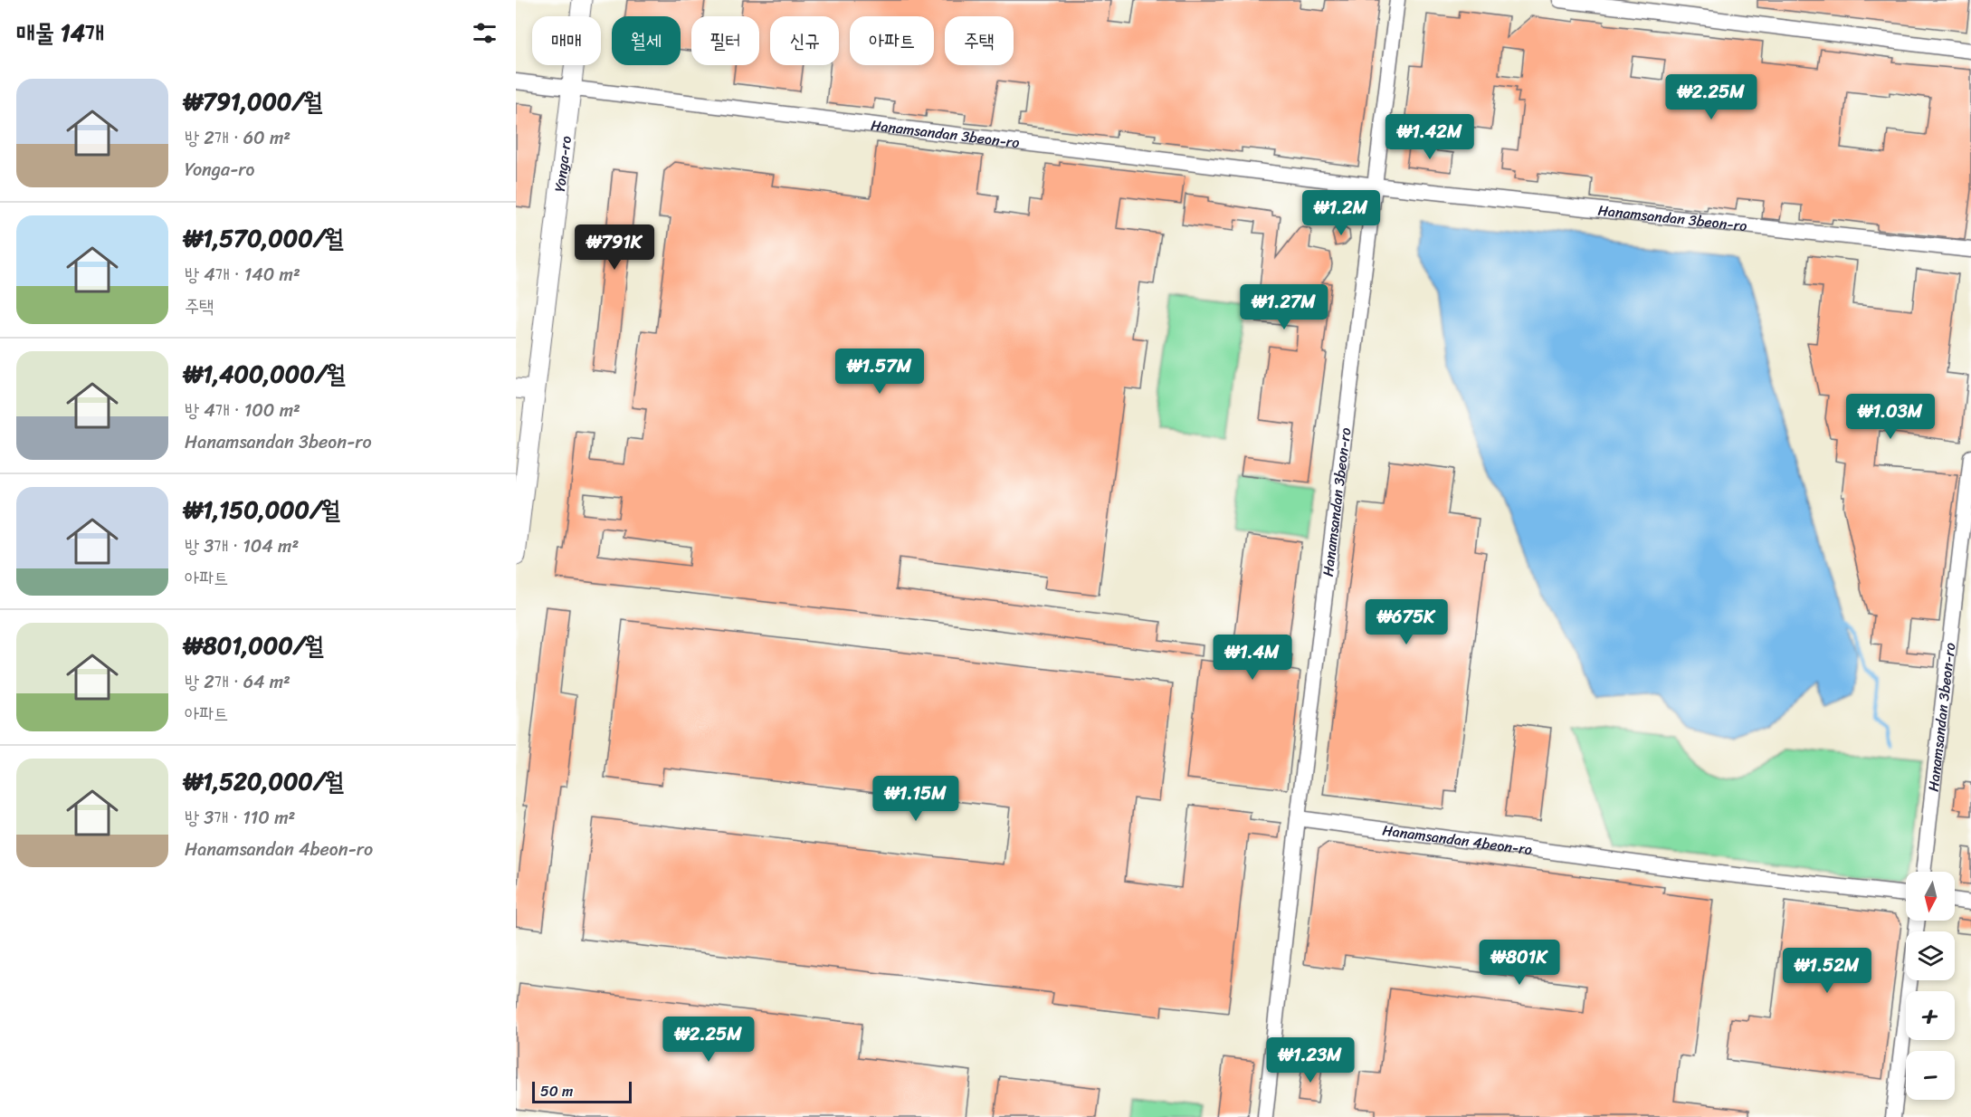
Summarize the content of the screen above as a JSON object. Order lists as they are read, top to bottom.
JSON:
{
  "streets": {
    "street": ["Hanamsandan 3beon-ro", "Yonga-ro", "Hanamsandan 4beon-ro"]
  },
  "crossings": [
    ["Hanamsandan 3beon-ro", "Yonga-ro"],
    ["Hanamsandan 3beon-ro", "Hanamsandan 4beon-ro"]
  ],
  "scale_bar": "50 m",
  "north": "bottom",
  "page": {
    "heading": "매물 14개",
    "chip": [
      "매매",
      "월세",
      "필터",
      "신규",
      "아파트",
      "주택"
    ],
    "list": [
      {
        "name": "₩791,000/월",
        "note": "방 2개 · 60 m² · Yonga-ro"
      },
      {
        "name": "₩1,570,000/월",
        "note": "방 4개 · 140 m² · 주택"
      },
      {
        "name": "₩1,400,000/월",
        "note": "방 4개 · 100 m² · Hanamsandan 3beon-ro"
      },
      {
        "name": "₩1,150,000/월",
        "note": "방 3개 · 104 m² · 아파트"
      },
      {
        "name": "₩801,000/월",
        "note": "방 2개 · 64 m² · 아파트"
      },
      {
        "name": "₩1,520,000/월",
        "note": "방 3개 · 110 m² · Hanamsandan 4beon-ro"
      }
    ],
    "price": [
      "₩2.25M",
      "₩1.42M",
      "₩1.2M",
      "₩791K",
      "₩1.27M",
      "₩1.57M",
      "₩1.03M",
      "₩675K",
      "₩1.4M",
      "₩1.15M",
      "₩801K",
      "₩1.52M",
      "₩2.25M",
      "₩1.23M"
    ],
    "map_buttons": ["+", "−"],
    "scale": "50 m"
  }
}
